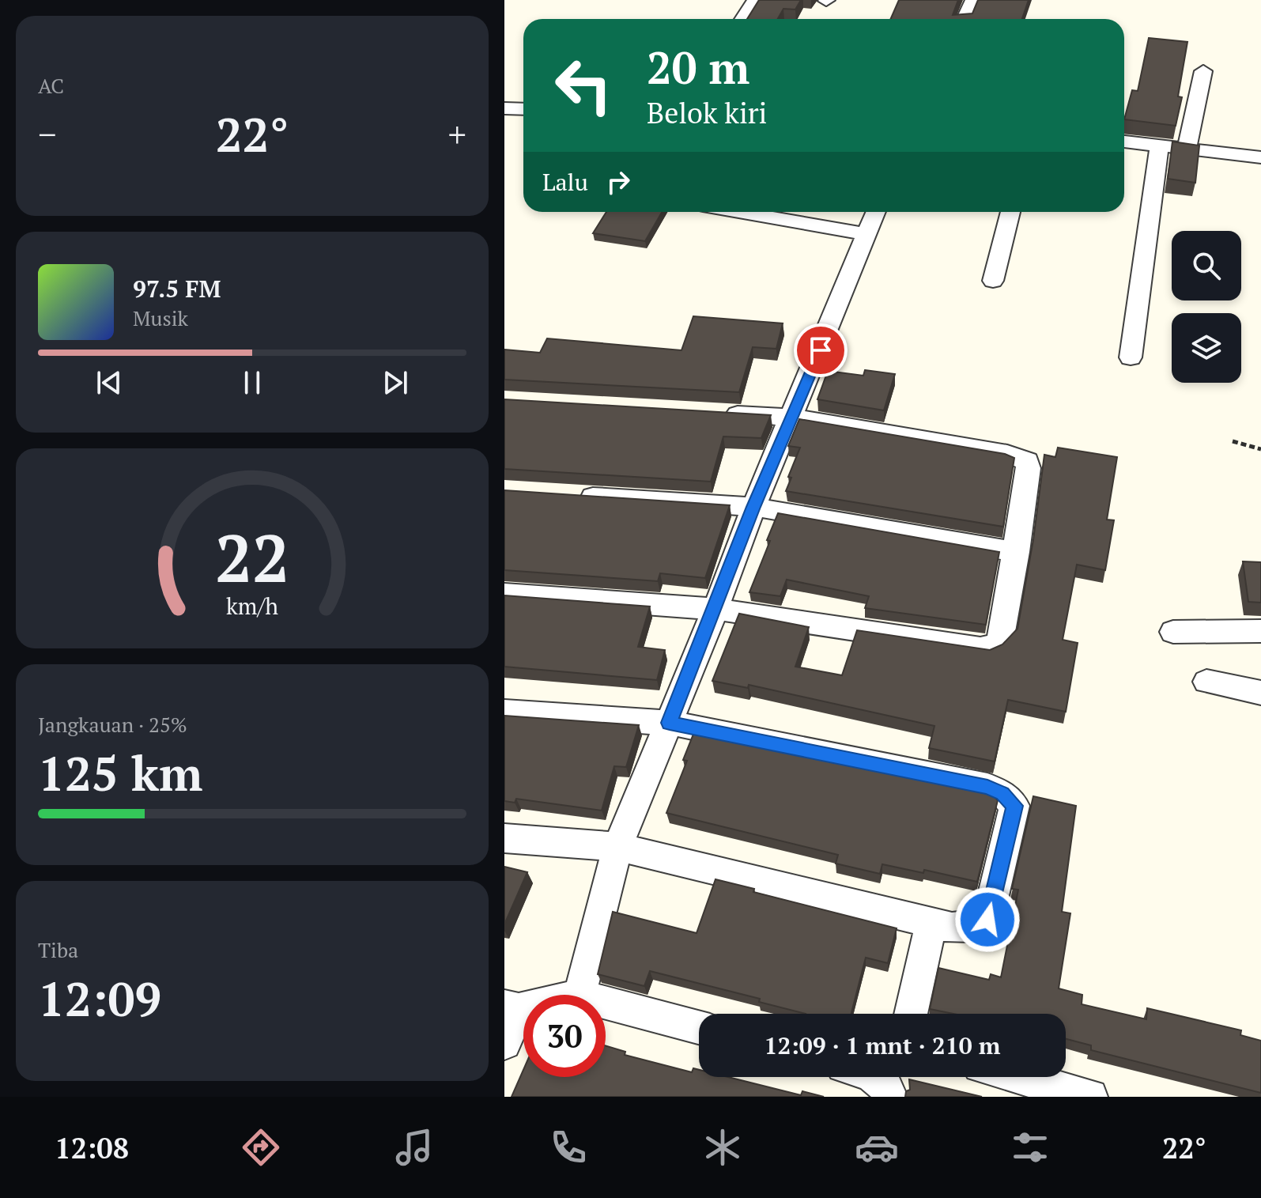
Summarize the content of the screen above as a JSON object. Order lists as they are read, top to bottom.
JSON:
{
  "page": {
    "tile": [
      "AC",
      ["Jangkauan · 25%", "125 km"],
      ["Tiba", "12:09"]
    ],
    "turn": ["20 m", "Belok kiri"],
    "heat": ["−", "22°", "+"],
    "then": "Lalu",
    "song": ["97.5 FM", "Musik"],
    "limit": "30",
    "trip": "12:09 · 1 mnt · 210 m",
    "tabs": ["12:08", "22°"],
    "gauge": ["22", "km/h"]
  }
}
